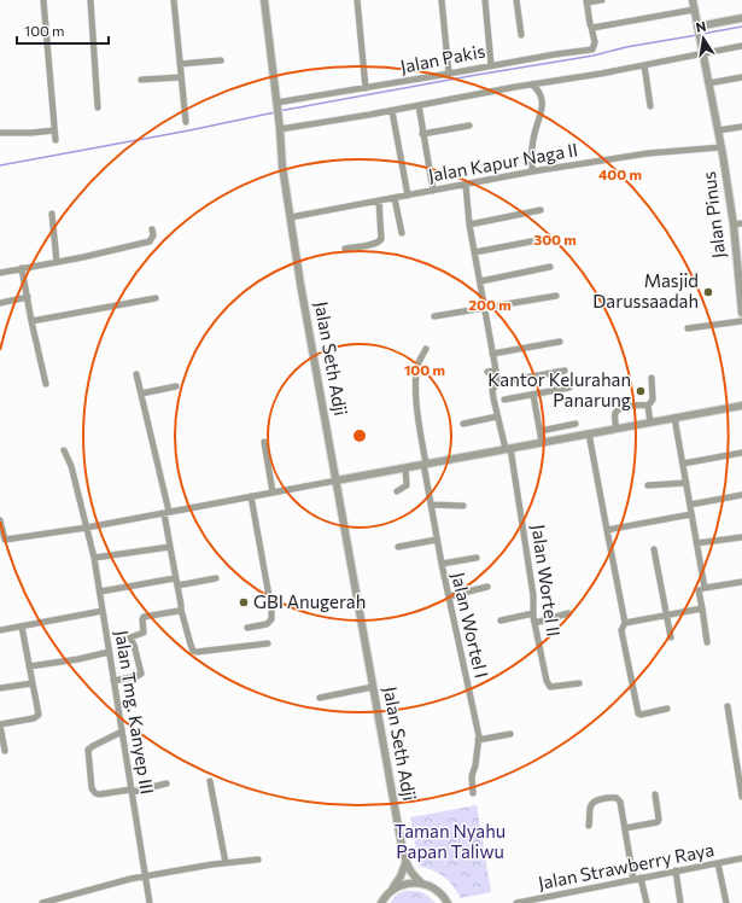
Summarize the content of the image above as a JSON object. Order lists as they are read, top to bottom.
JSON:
{
  "streets": {
    "street": [
      "Jalan Pakis",
      "Jalan Kapur Naga II",
      "Jalan Pinus",
      "Jalan Seth Adji",
      "Jalan Wortel II",
      "Jalan Wortel I",
      "Jalan Tmg. Kanyep III",
      "Jalan Strawberry Raya"
    ]
  },
  "crossings": [
    ["Jalan Pakis", "Jalan Seth Adji"],
    ["Jalan Kapur Naga II", "Jalan Pinus"],
    ["Jalan Kapur Naga II", "Jalan Seth Adji"]
  ],
  "parks": ["Taman Nyahu Papan Taliwu"],
  "places": ["Masjid Darussaadah", "Kantor Kelurahan Panarung", "GBI Anugerah"],
  "scale_bar": "100 m",
  "north": "top",
  "rings": [
    "400 m",
    "300 m",
    "200 m",
    "100 m"
  ]
}
